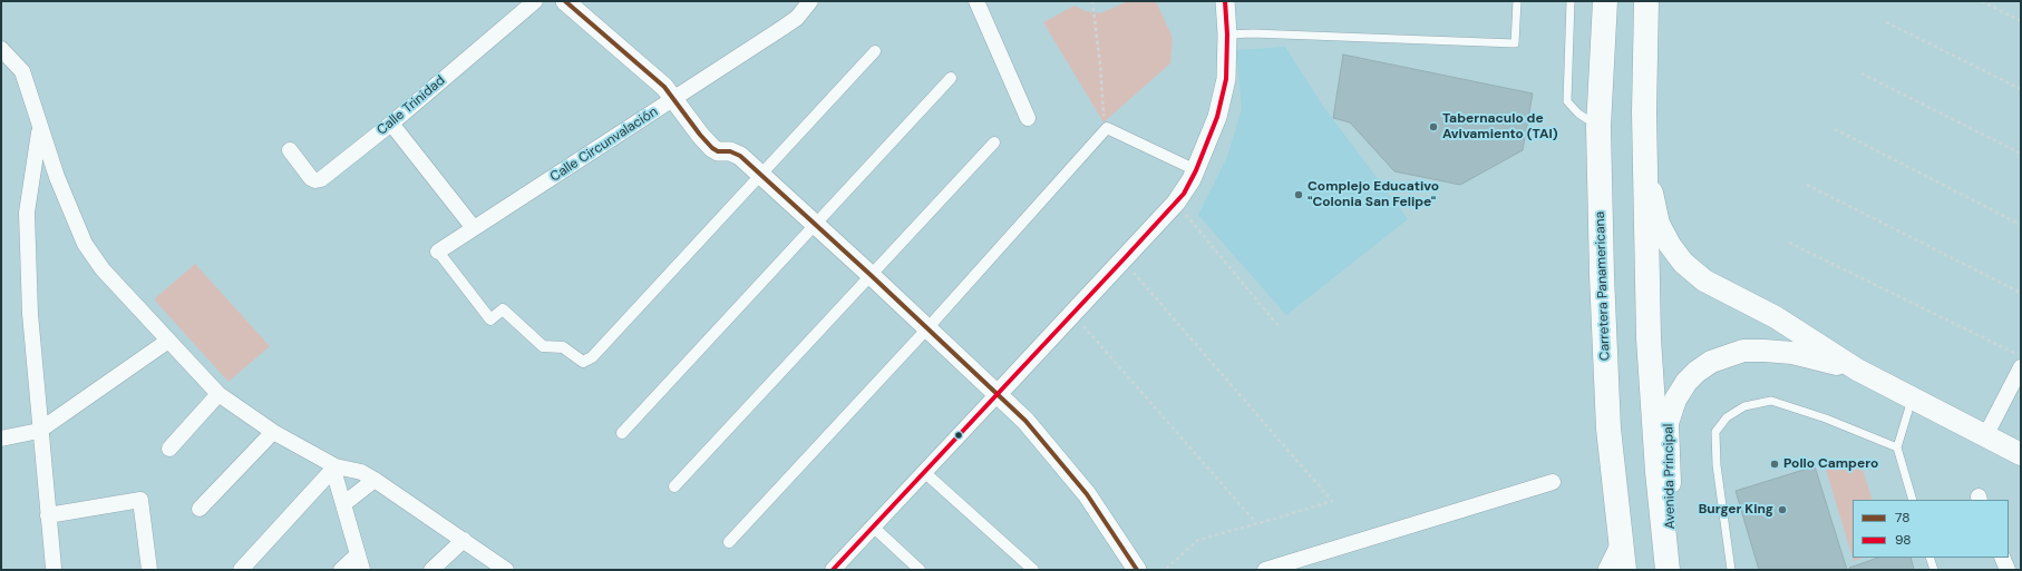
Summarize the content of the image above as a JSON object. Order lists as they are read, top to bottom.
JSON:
{
  "streets": {
    "highway": ["Carretera Panamericana"],
    "main road": ["Avenida Principal"],
    "street": ["Calle Trinidad", "Calle Circunvalación"]
  },
  "places": [
    "Tabernaculo de Avivamiento (TAI)",
    "Complejo Educativo \"Colonia San Felipe\"",
    "Pollo Campero",
    "Burger King"
  ],
  "lines": ["transit line 78", "transit line 98"],
  "legend": ["78", "98"]
}
